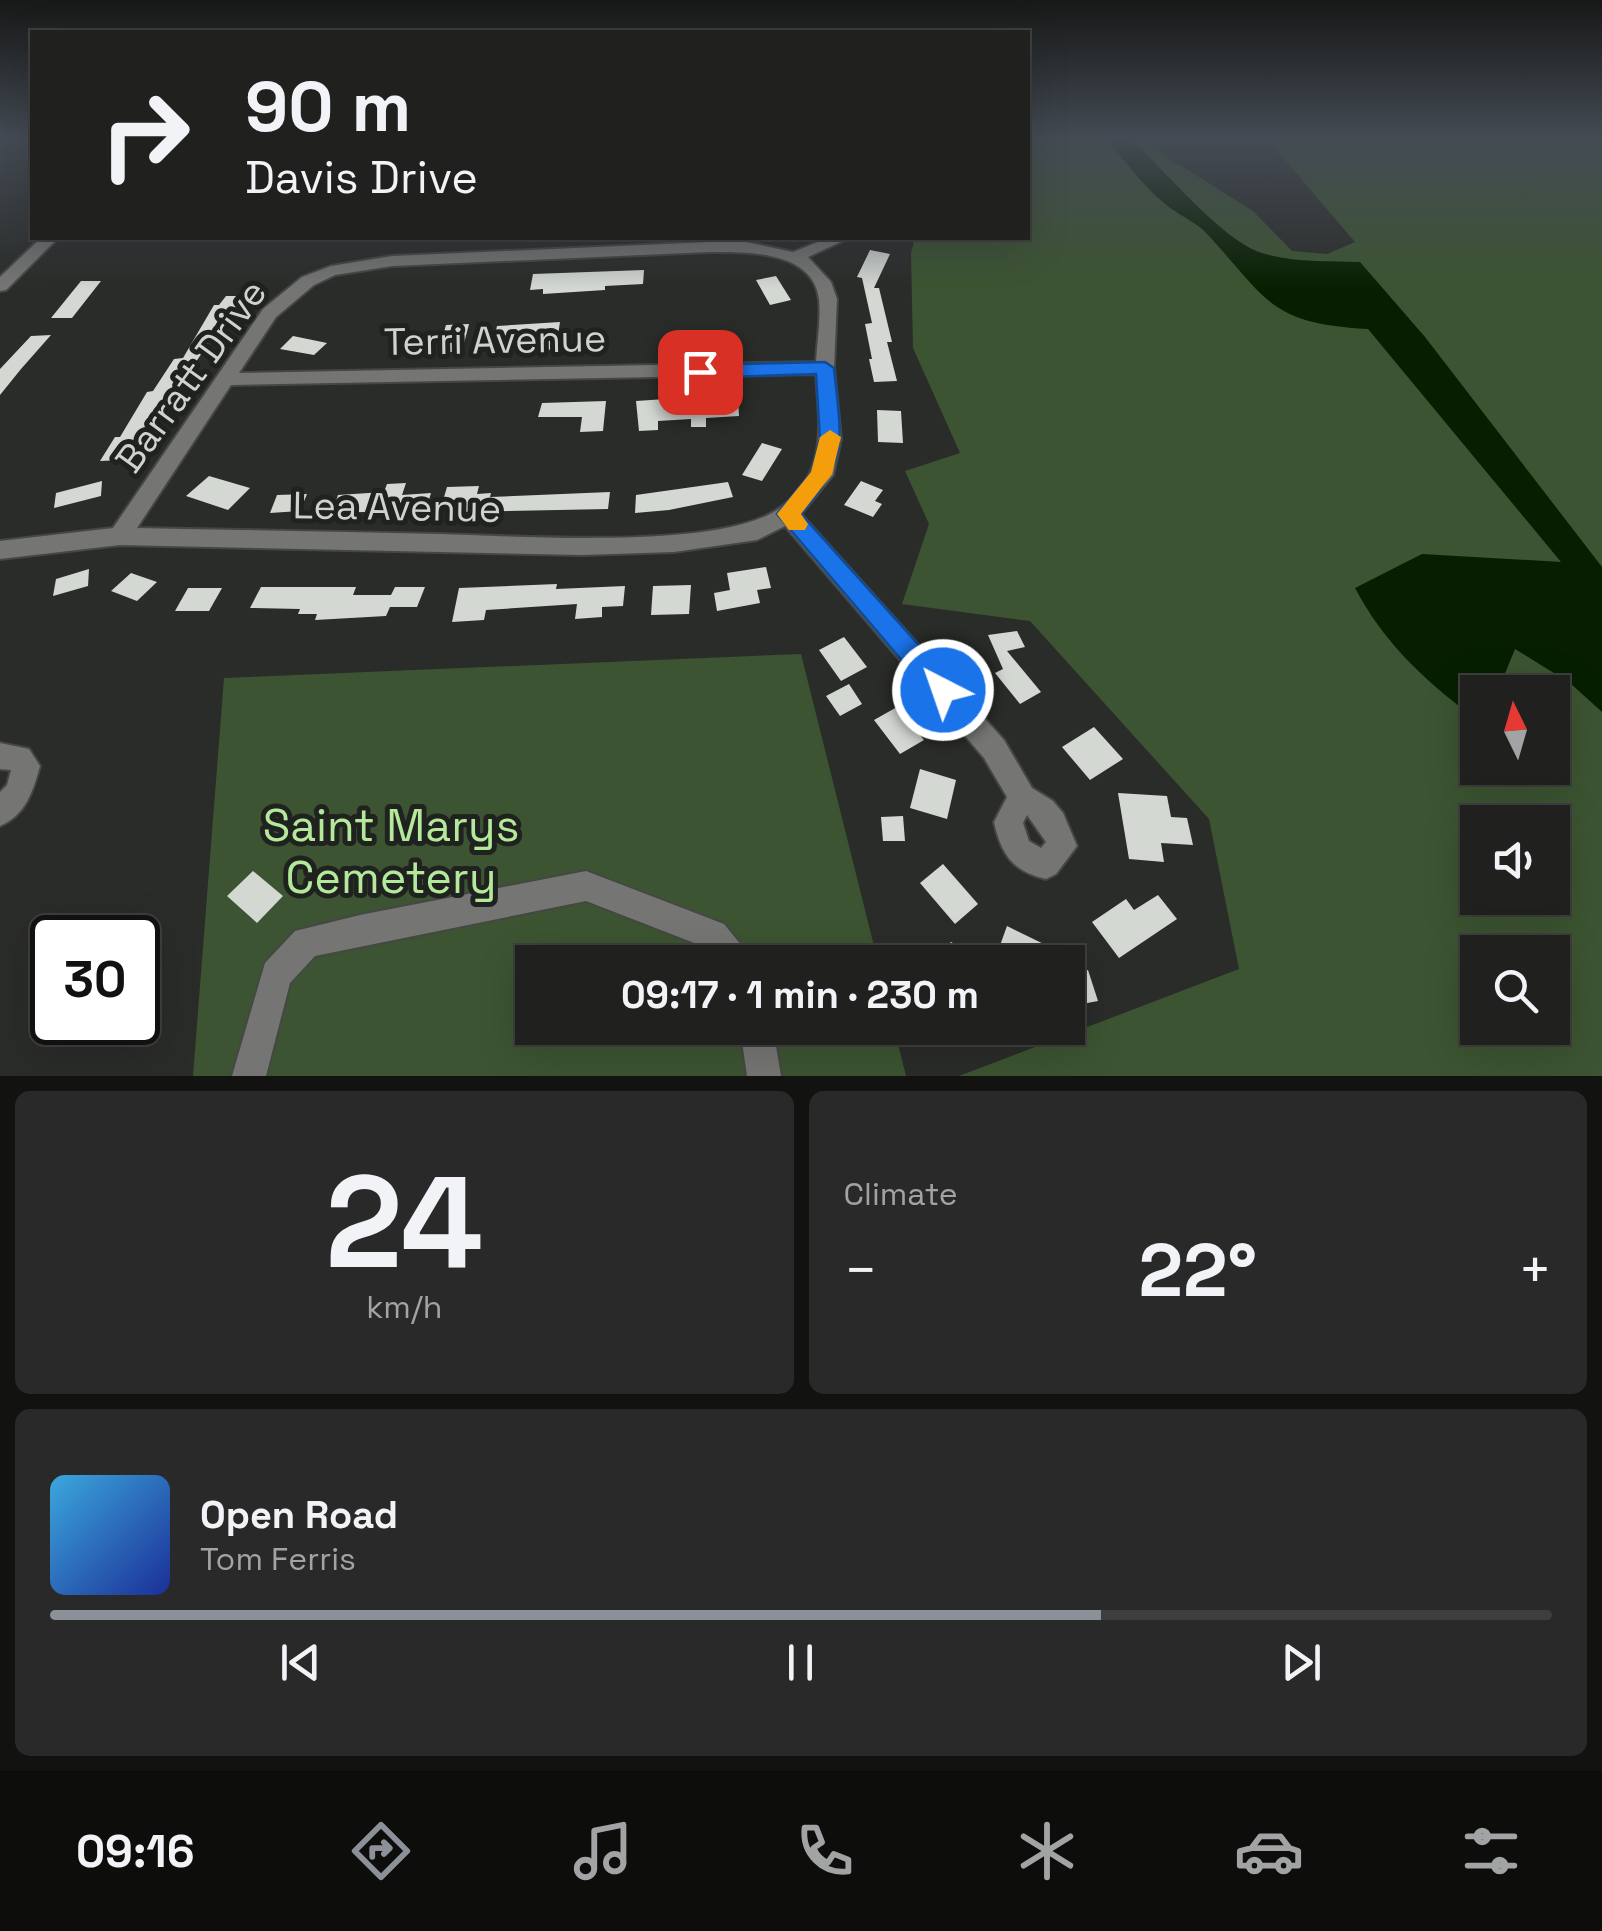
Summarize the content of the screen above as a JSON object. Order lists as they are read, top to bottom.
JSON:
{
  "streets": {
    "street": ["Terri Avenue", "Barratt Drive", "Lea Avenue"]
  },
  "crossings": [
    ["Terri Avenue", "Barratt Drive"],
    ["Barratt Drive", "Lea Avenue"]
  ],
  "parks": ["Saint Marys Cemetery"],
  "north": "top",
  "page": {
    "turn": ["90 m", "Davis Drive"],
    "limit": "30",
    "trip": "09:17 · 1 min · 230 m",
    "tile": [
      ["24", "km/h"],
      "Climate"
    ],
    "heat": ["−", "22°", "+"],
    "song": ["Open Road", "Tom Ferris"],
    "tabs": "09:16"
  }
}
